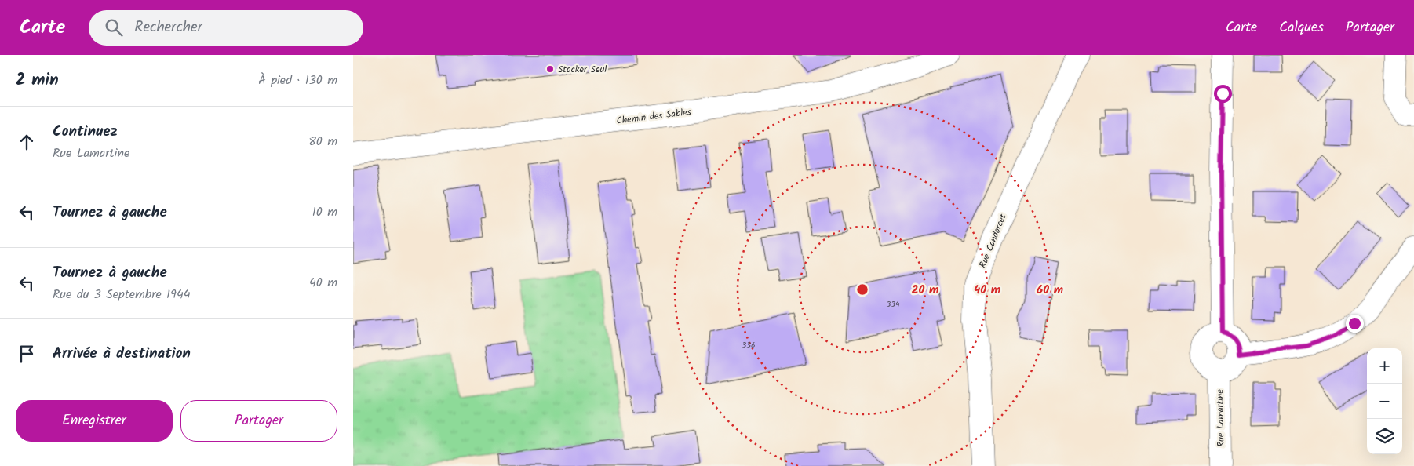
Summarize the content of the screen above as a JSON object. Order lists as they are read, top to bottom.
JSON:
{
  "streets": {
    "street": ["Chemin des Sables", "Rue Condorcet", "Rue Lamartine"]
  },
  "places": ["Stocker Seul"],
  "house_numbers": ["334", "336"],
  "page": {
    "header": "Carte",
    "search": "Rechercher",
    "nav": ["Carte", "Calques", "Partager"],
    "heading": ["2 min", "À pied · 130 m"],
    "list": [
      ["Continuez", "Rue Lamartine", "80 m"],
      ["Tournez à gauche", "10 m"],
      ["Tournez à gauche", "Rue du 3 Septembre 1944", "40 m"],
      "Arrivée à destination"
    ],
    "map_buttons": ["+", "−"],
    "buttons": ["Enregistrer", "Partager"]
  },
  "rings": ["20 m", "40 m", "60 m"]
}
